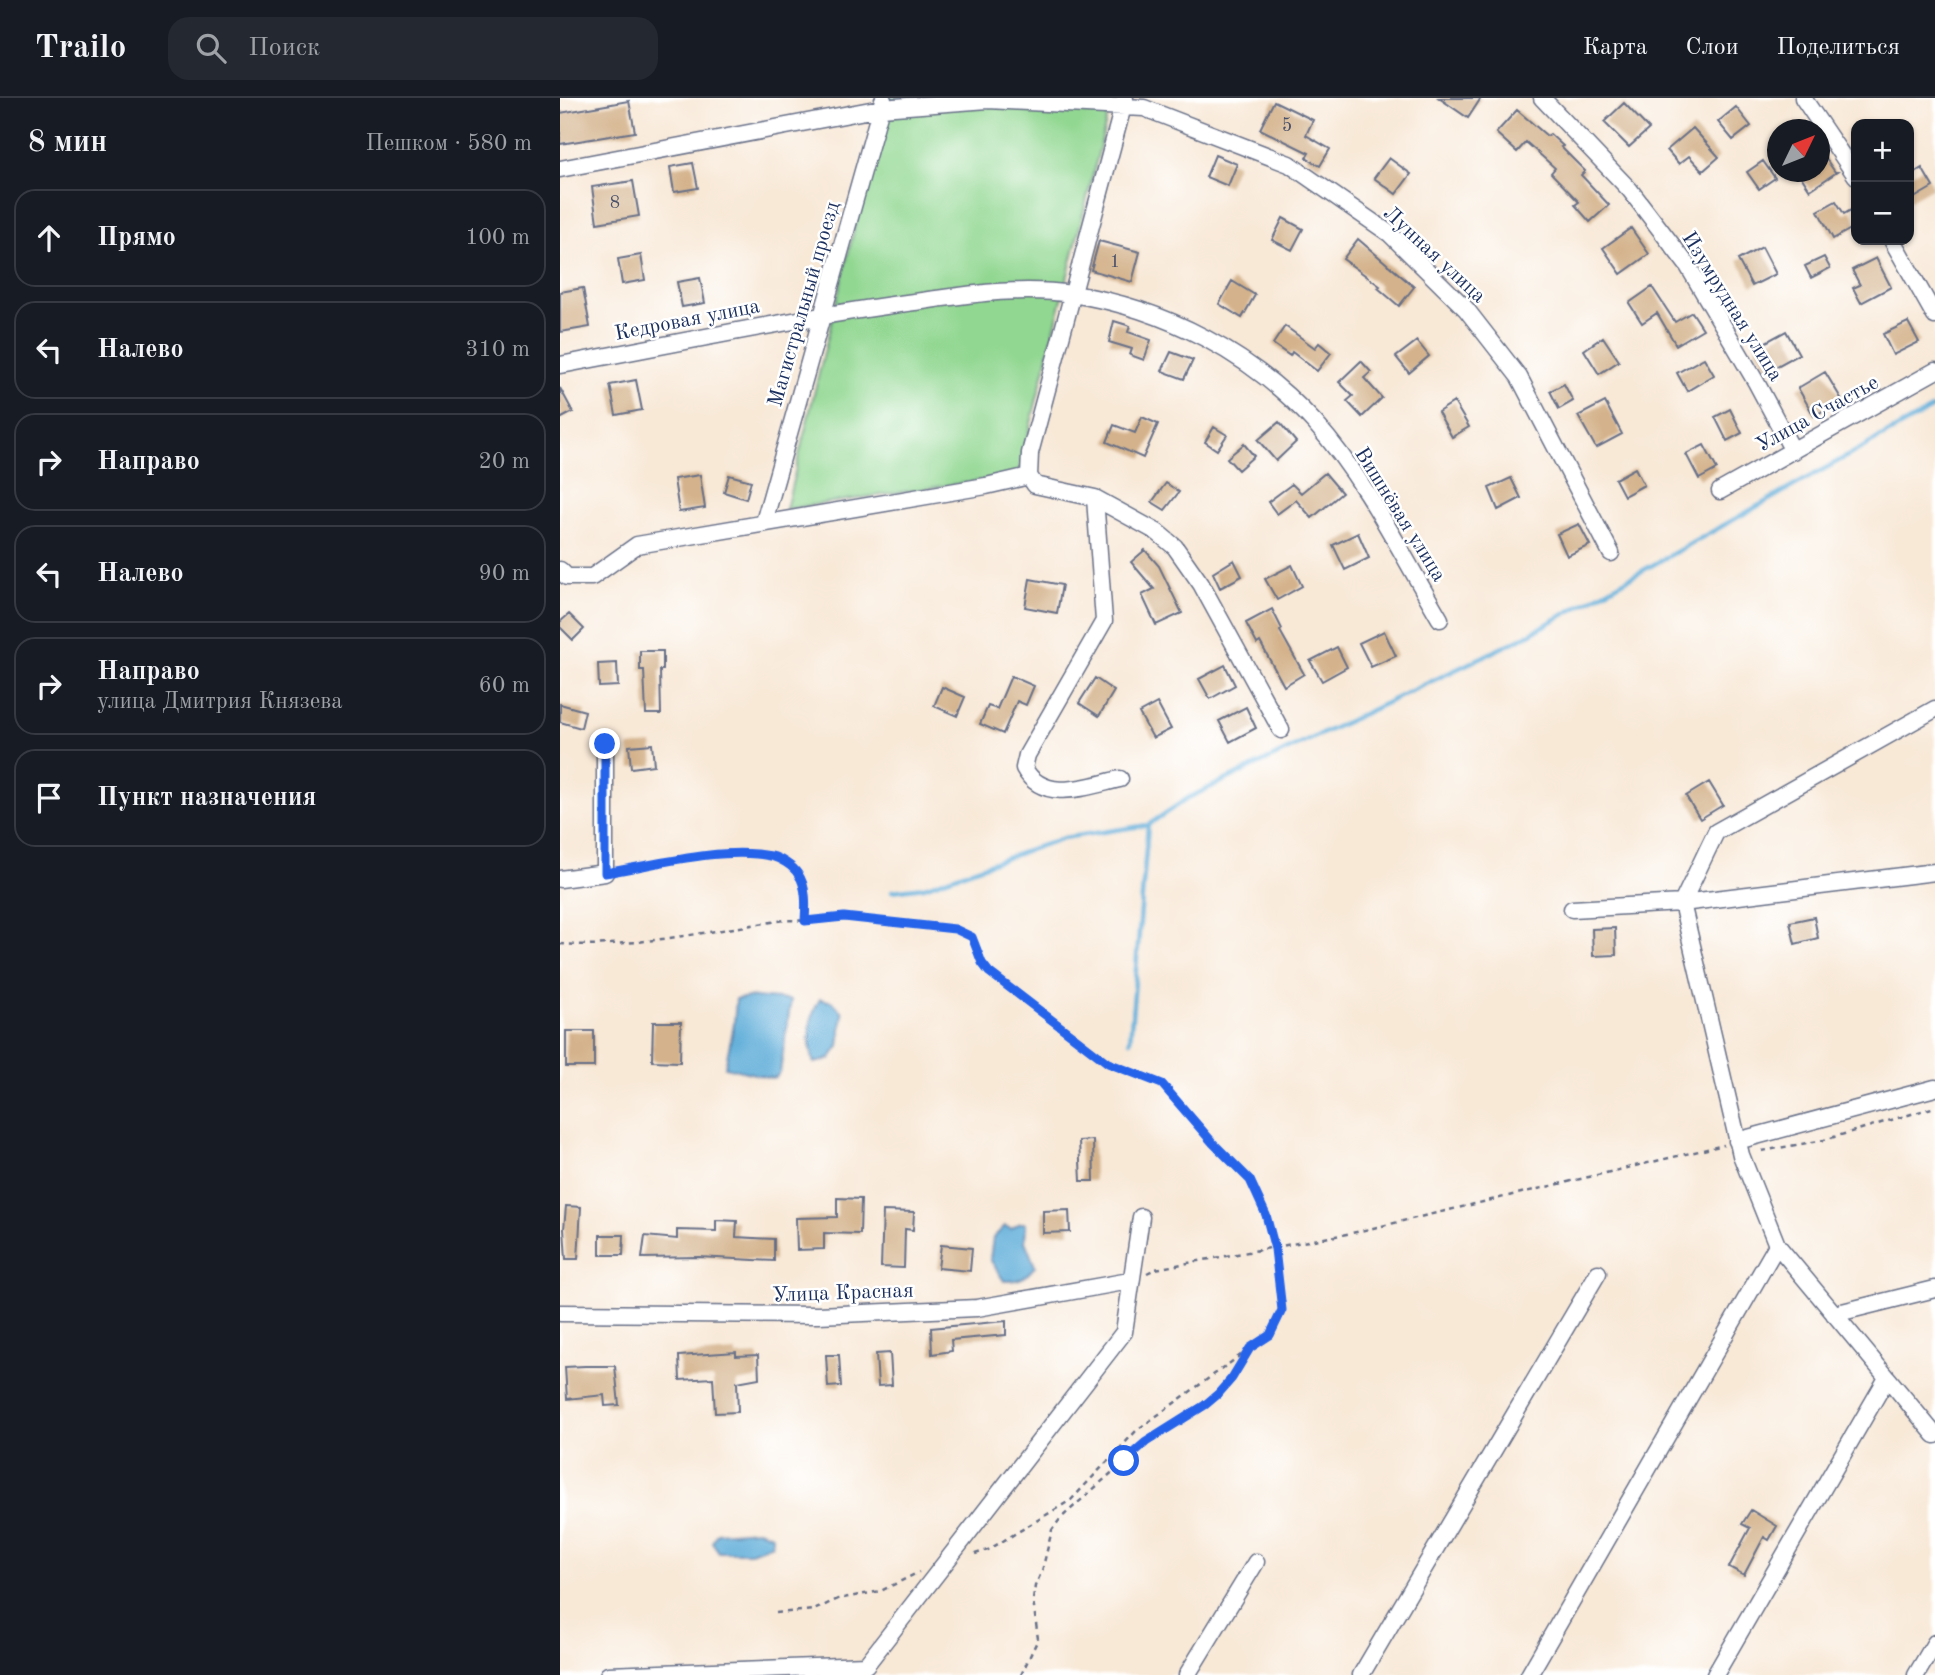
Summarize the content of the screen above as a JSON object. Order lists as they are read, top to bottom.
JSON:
{
  "streets": {
    "street": [
      "Лунная улица",
      "Магистральный проезд",
      "Изумрудная улица",
      "Кедровая улица",
      "Улица Счастье",
      "Вишнёвая улица",
      "Улица Красная"
    ]
  },
  "crossings": [
    ["Лунная улица", "Магистральный проезд"],
    ["Магистральный проезд", "Кедровая улица"],
    ["Магистральный проезд", "Вишнёвая улица"],
    ["Изумрудная улица", "Улица Счастье"],
    ["Кедровая улица", "Вишнёвая улица"]
  ],
  "house_numbers": ["5", "8", "1"],
  "north": "top right",
  "page": {
    "header": "Trailo",
    "search": "Поиск",
    "nav": ["Карта", "Слои", "Поделиться"],
    "heading": ["8 мин", "Пешком · 580 m"],
    "map_buttons": ["+", "−"],
    "list": [
      ["Прямо", "100 m"],
      ["Налево", "310 m"],
      ["Направо", "20 m"],
      ["Налево", "90 m"],
      ["Направо", "улица Дмитрия Князева", "60 m"],
      "Пункт назначения"
    ]
  }
}
